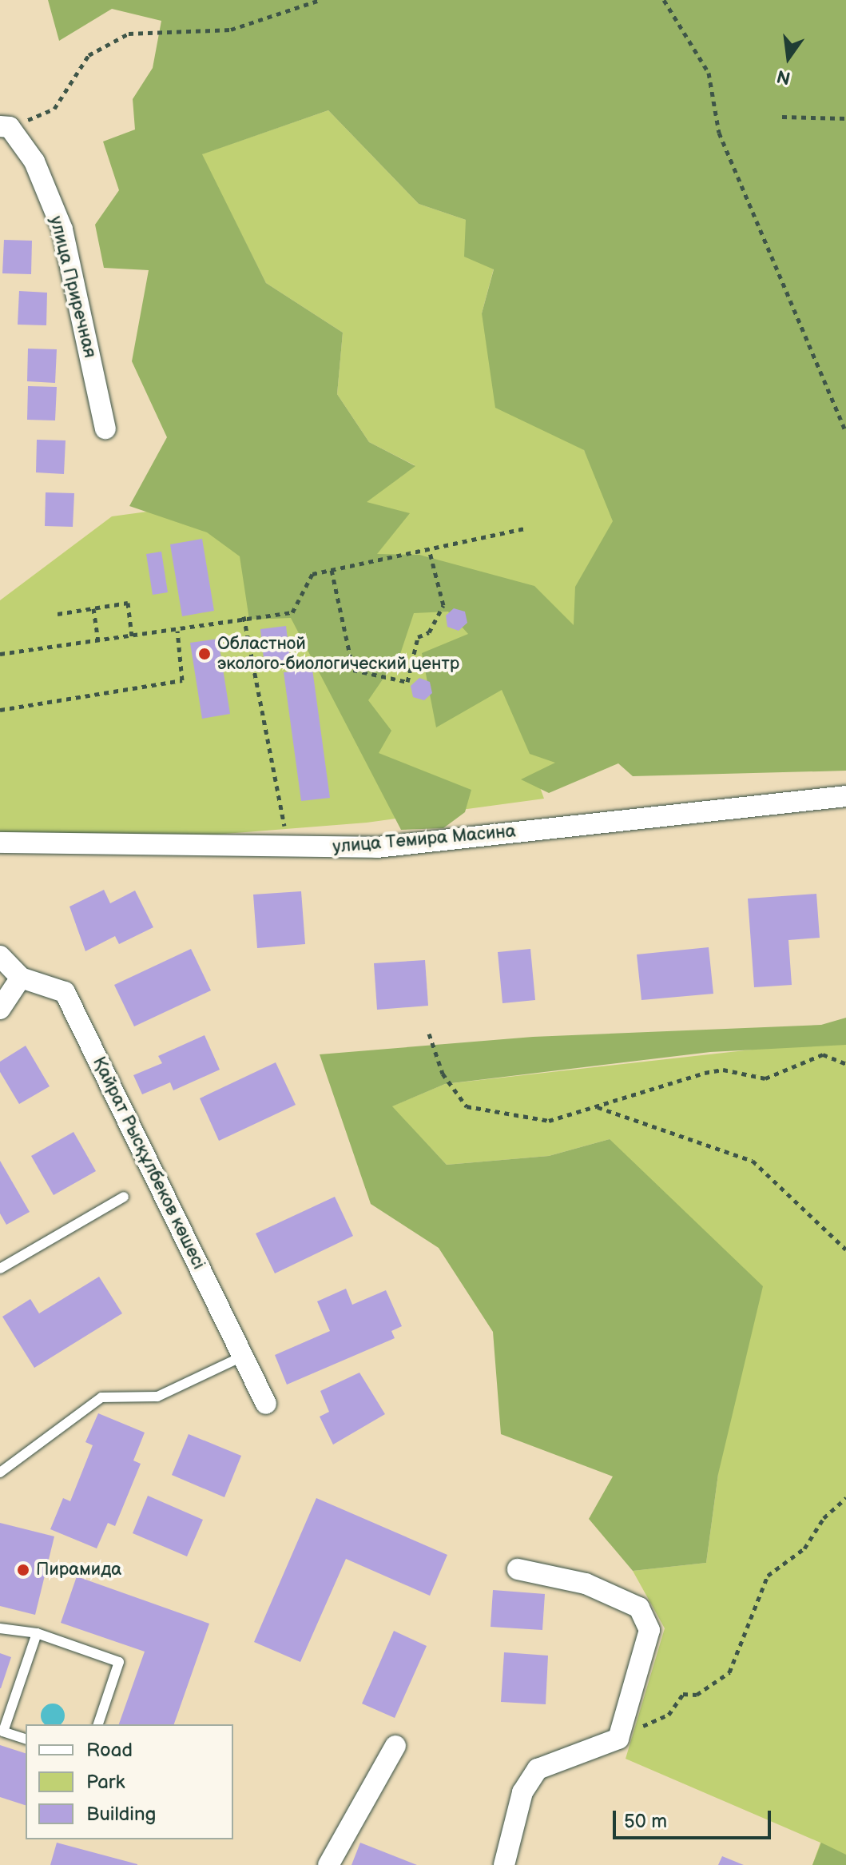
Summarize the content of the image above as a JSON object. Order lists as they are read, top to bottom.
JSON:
{
  "streets": {
    "street": ["улица Приречная", "улица Темира Масина", "Қайрат Рысқұлбеков көшесі"]
  },
  "places": ["Областной эколого-биологический центр", "Пирамида"],
  "legend": ["Road", "Park", "Building"],
  "scale_bar": "50 m",
  "north": "bottom"
}
